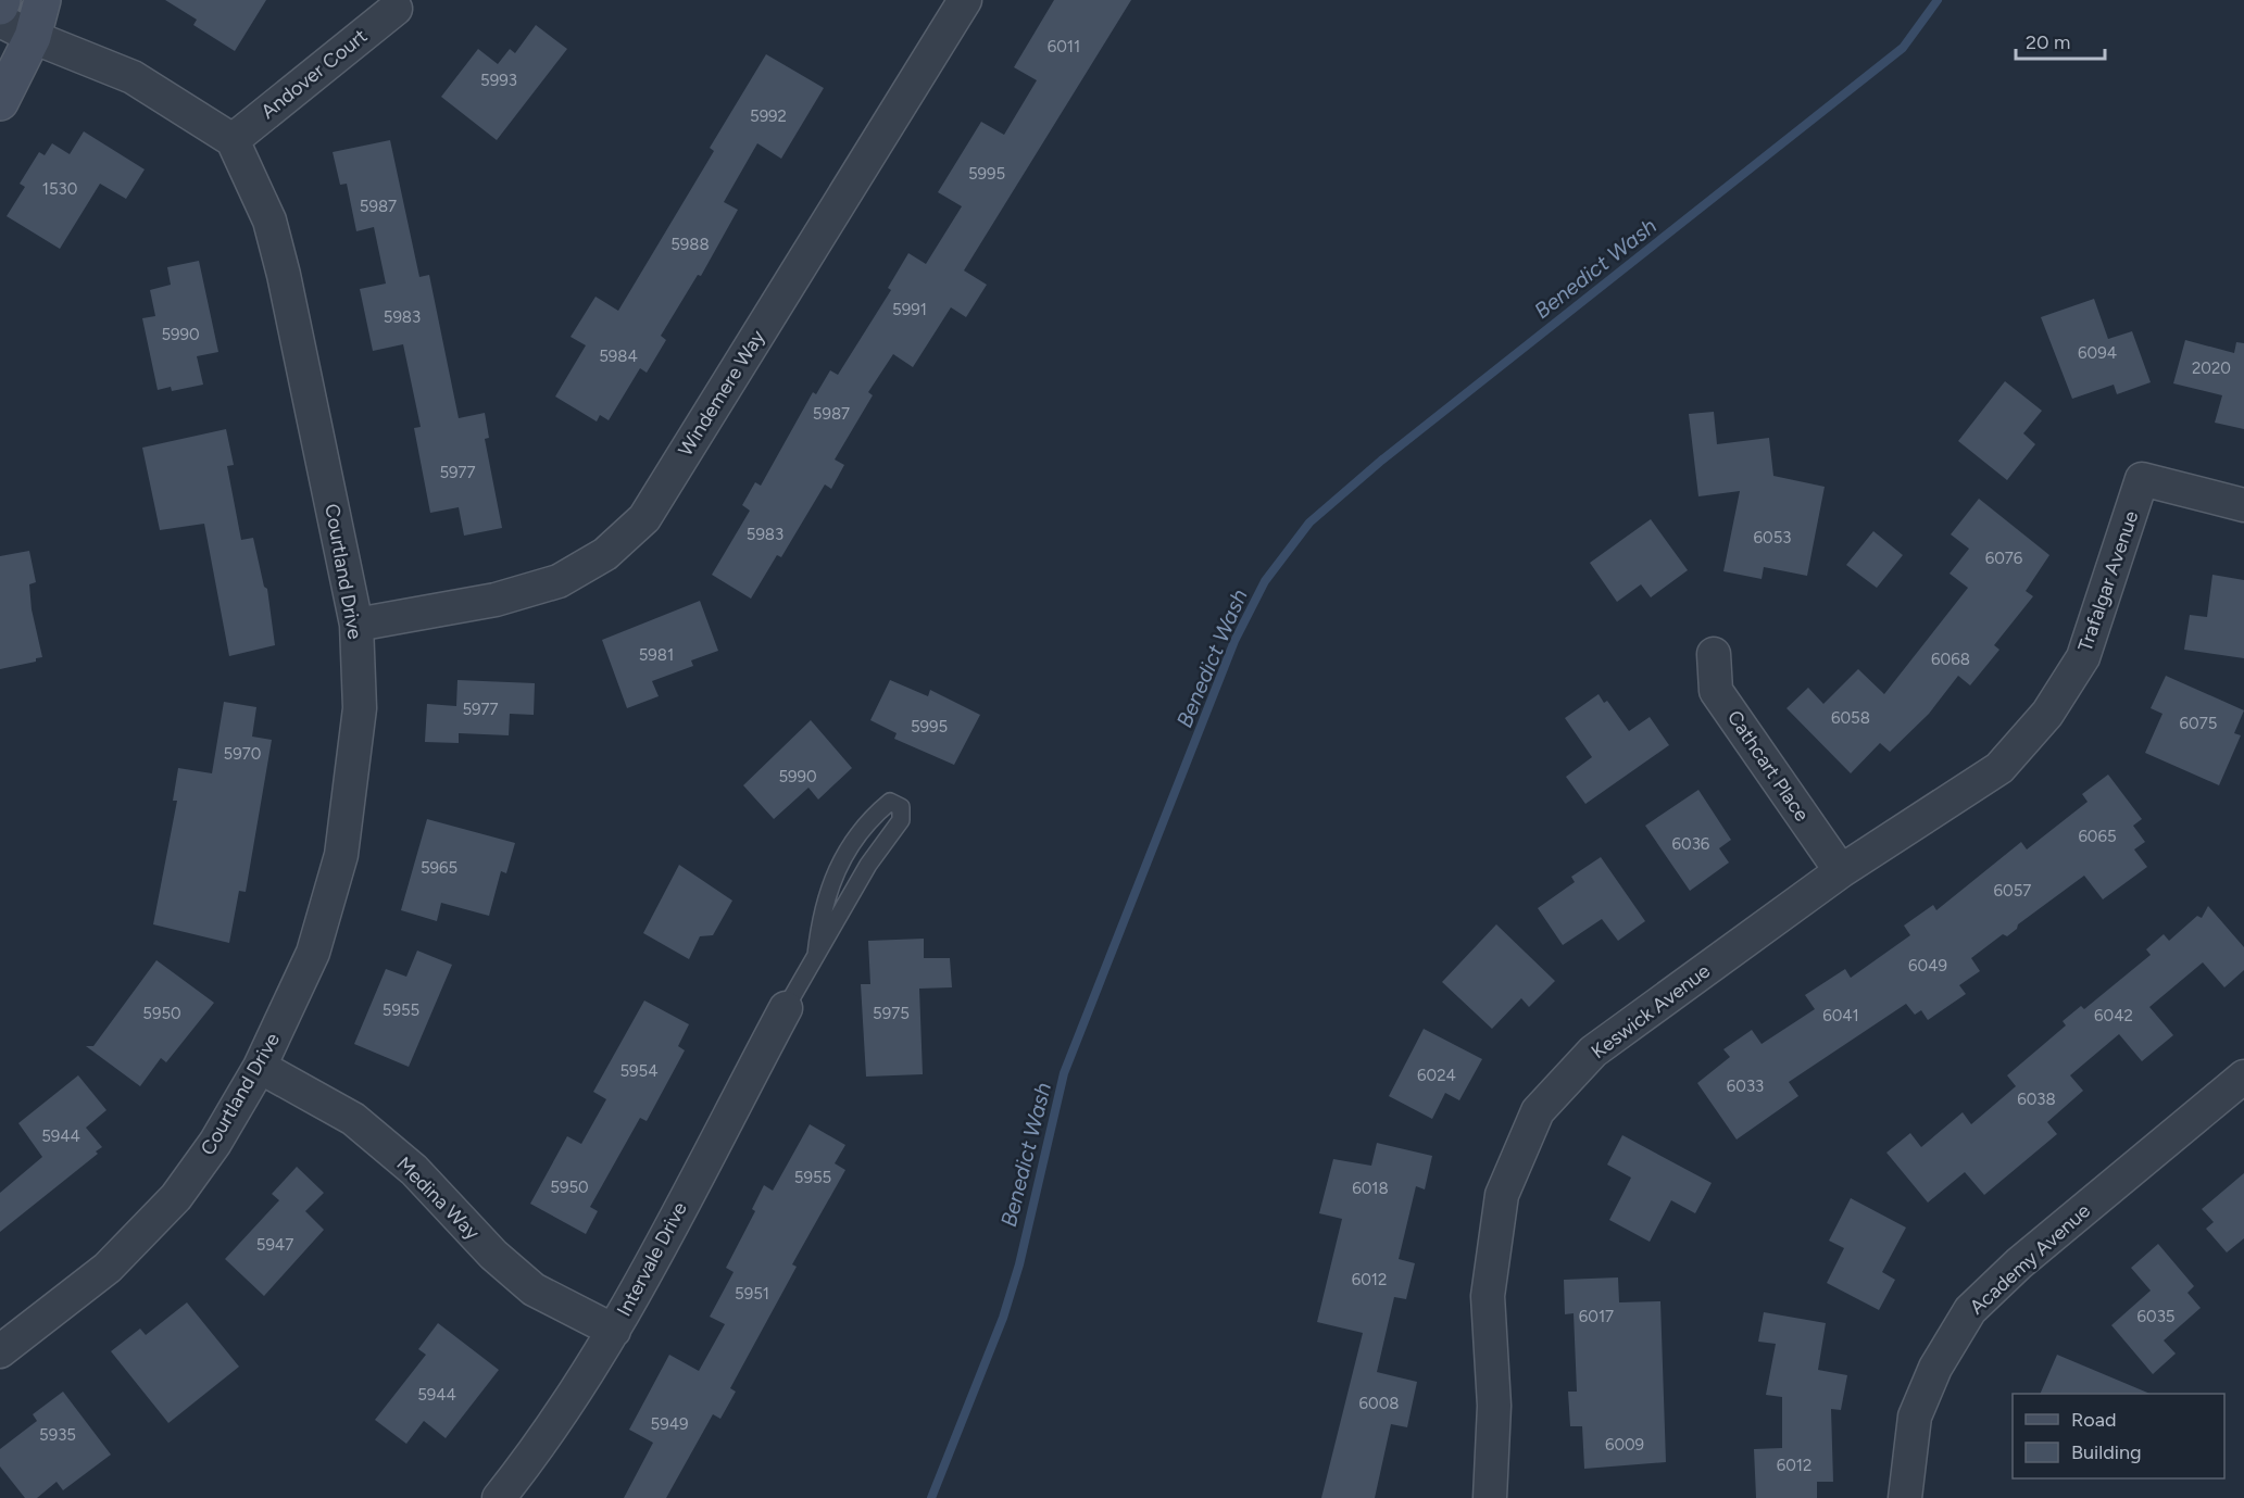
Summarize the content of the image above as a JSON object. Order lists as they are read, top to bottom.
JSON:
{
  "streets": {
    "street": [
      "Andover Court",
      "Windemere Way",
      "Courtland Drive",
      "Trafalgar Avenue",
      "Cathcart Place",
      "Keswick Avenue",
      "Medina Way",
      "Intervale Drive",
      "Academy Avenue"
    ]
  },
  "crossings": [
    ["Andover Court", "Courtland Drive"],
    ["Windemere Way", "Courtland Drive"],
    ["Courtland Drive", "Medina Way"],
    ["Trafalgar Avenue", "Cathcart Place"],
    ["Trafalgar Avenue", "Keswick Avenue"],
    ["Cathcart Place", "Keswick Avenue"],
    ["Medina Way", "Intervale Drive"]
  ],
  "water": ["Benedict Wash"],
  "house_numbers": [
    "6011",
    "5993",
    "5992",
    "5995",
    "1530",
    "5987",
    "5988",
    "5991",
    "5983",
    "5990",
    "6094",
    "5984",
    "2020",
    "5987",
    "5977",
    "5983",
    "6053",
    "6076",
    "5981",
    "6068",
    "5977",
    "6058",
    "6075",
    "5995",
    "5970",
    "5990",
    "6065",
    "6036",
    "5965",
    "6057",
    "6049",
    "5955",
    "5950",
    "5975",
    "6041",
    "6042",
    "5954",
    "6024",
    "6033",
    "6038",
    "5944",
    "5955",
    "5950",
    "6018",
    "5947",
    "6012",
    "5951",
    "6017",
    "6035",
    "5944",
    "6008",
    "5949",
    "5935",
    "6009",
    "6012"
  ],
  "legend": ["Road", "Building"],
  "scale_bar": "20 m"
}
